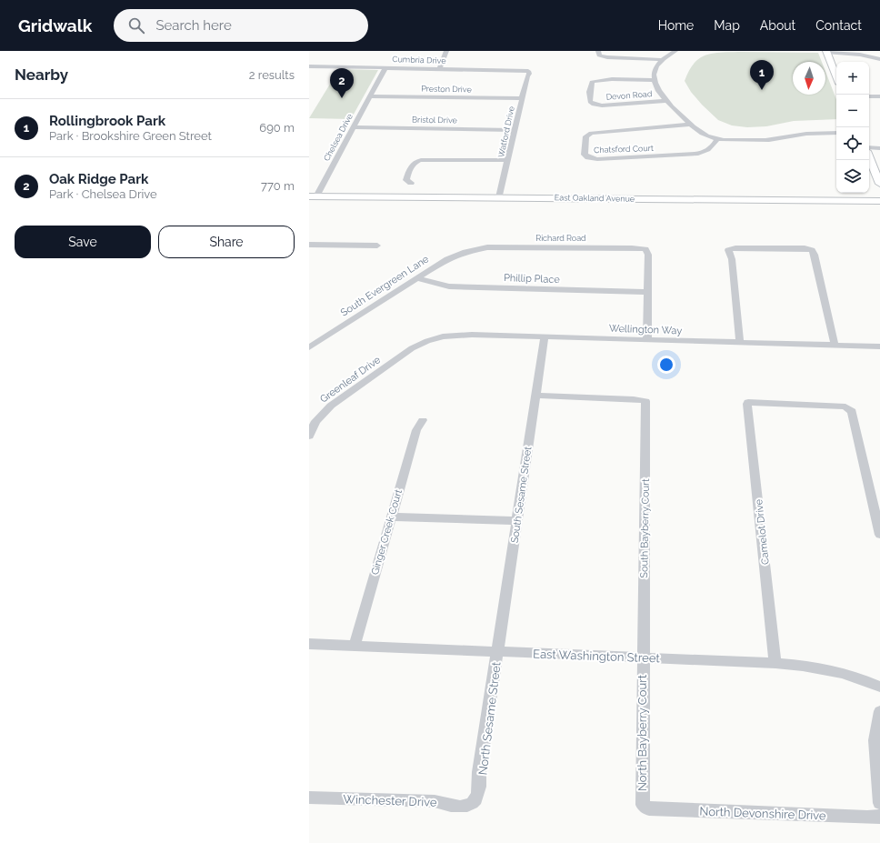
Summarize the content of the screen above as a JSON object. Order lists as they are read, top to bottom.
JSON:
{
  "streets": {
    "main road": ["East Oakland Avenue"],
    "street": [
      "Cumbria Drive",
      "Preston Drive",
      "Devon Road",
      "Bristol Drive",
      "Watford Drive",
      "Chelsea Drive",
      "Chatsford Court",
      "Richard Road",
      "Phillip Place",
      "South Evergreen Lane",
      "Wellington Way",
      "Greenleaf Drive",
      "South Sesame Street",
      "South Bayberry Court",
      "Ginger Creek Court",
      "Camelot Drive",
      "East Washington Street",
      "North Sesame Street",
      "North Bayberry Court",
      "Winchester Drive",
      "North Devonshire Drive"
    ]
  },
  "crossings": [
    ["Cumbria Drive", "Watford Drive"],
    ["Cumbria Drive", "Chelsea Drive"],
    ["Preston Drive", "Watford Drive"],
    ["Preston Drive", "Chelsea Drive"],
    ["Bristol Drive", "Watford Drive"],
    ["Bristol Drive", "Chelsea Drive"],
    ["Watford Drive", "East Oakland Avenue"],
    ["Chelsea Drive", "East Oakland Avenue"],
    ["Richard Road", "Phillip Place"],
    ["Richard Road", "South Evergreen Lane"],
    ["Phillip Place", "South Evergreen Lane"],
    ["Wellington Way", "Greenleaf Drive"],
    ["Wellington Way", "South Sesame Street"],
    ["South Sesame Street", "South Bayberry Court"],
    ["South Sesame Street", "East Washington Street"],
    ["South Sesame Street", "North Sesame Street"],
    ["South Bayberry Court", "East Washington Street"],
    ["South Bayberry Court", "North Bayberry Court"],
    ["Ginger Creek Court", "East Washington Street"],
    ["Camelot Drive", "East Washington Street"],
    ["East Washington Street", "North Sesame Street"],
    ["East Washington Street", "North Bayberry Court"],
    ["North Sesame Street", "Winchester Drive"],
    ["North Bayberry Court", "North Devonshire Drive"]
  ],
  "north": "bottom",
  "page": {
    "header": "Gridwalk",
    "search": "Search here",
    "nav": [
      "Home",
      "Map",
      "About",
      "Contact"
    ],
    "heading": ["Nearby", "2 results"],
    "pins": ["1", "2"],
    "map_buttons": ["+", "−"],
    "list": [
      {
        "mark": "1",
        "name": "Rollingbrook Park",
        "note": "Park · Brookshire Green Street",
        "value": "690 m"
      },
      {
        "mark": "2",
        "name": "Oak Ridge Park",
        "note": "Park · Chelsea Drive",
        "value": "770 m"
      }
    ],
    "buttons": ["Save", "Share"]
  }
}
